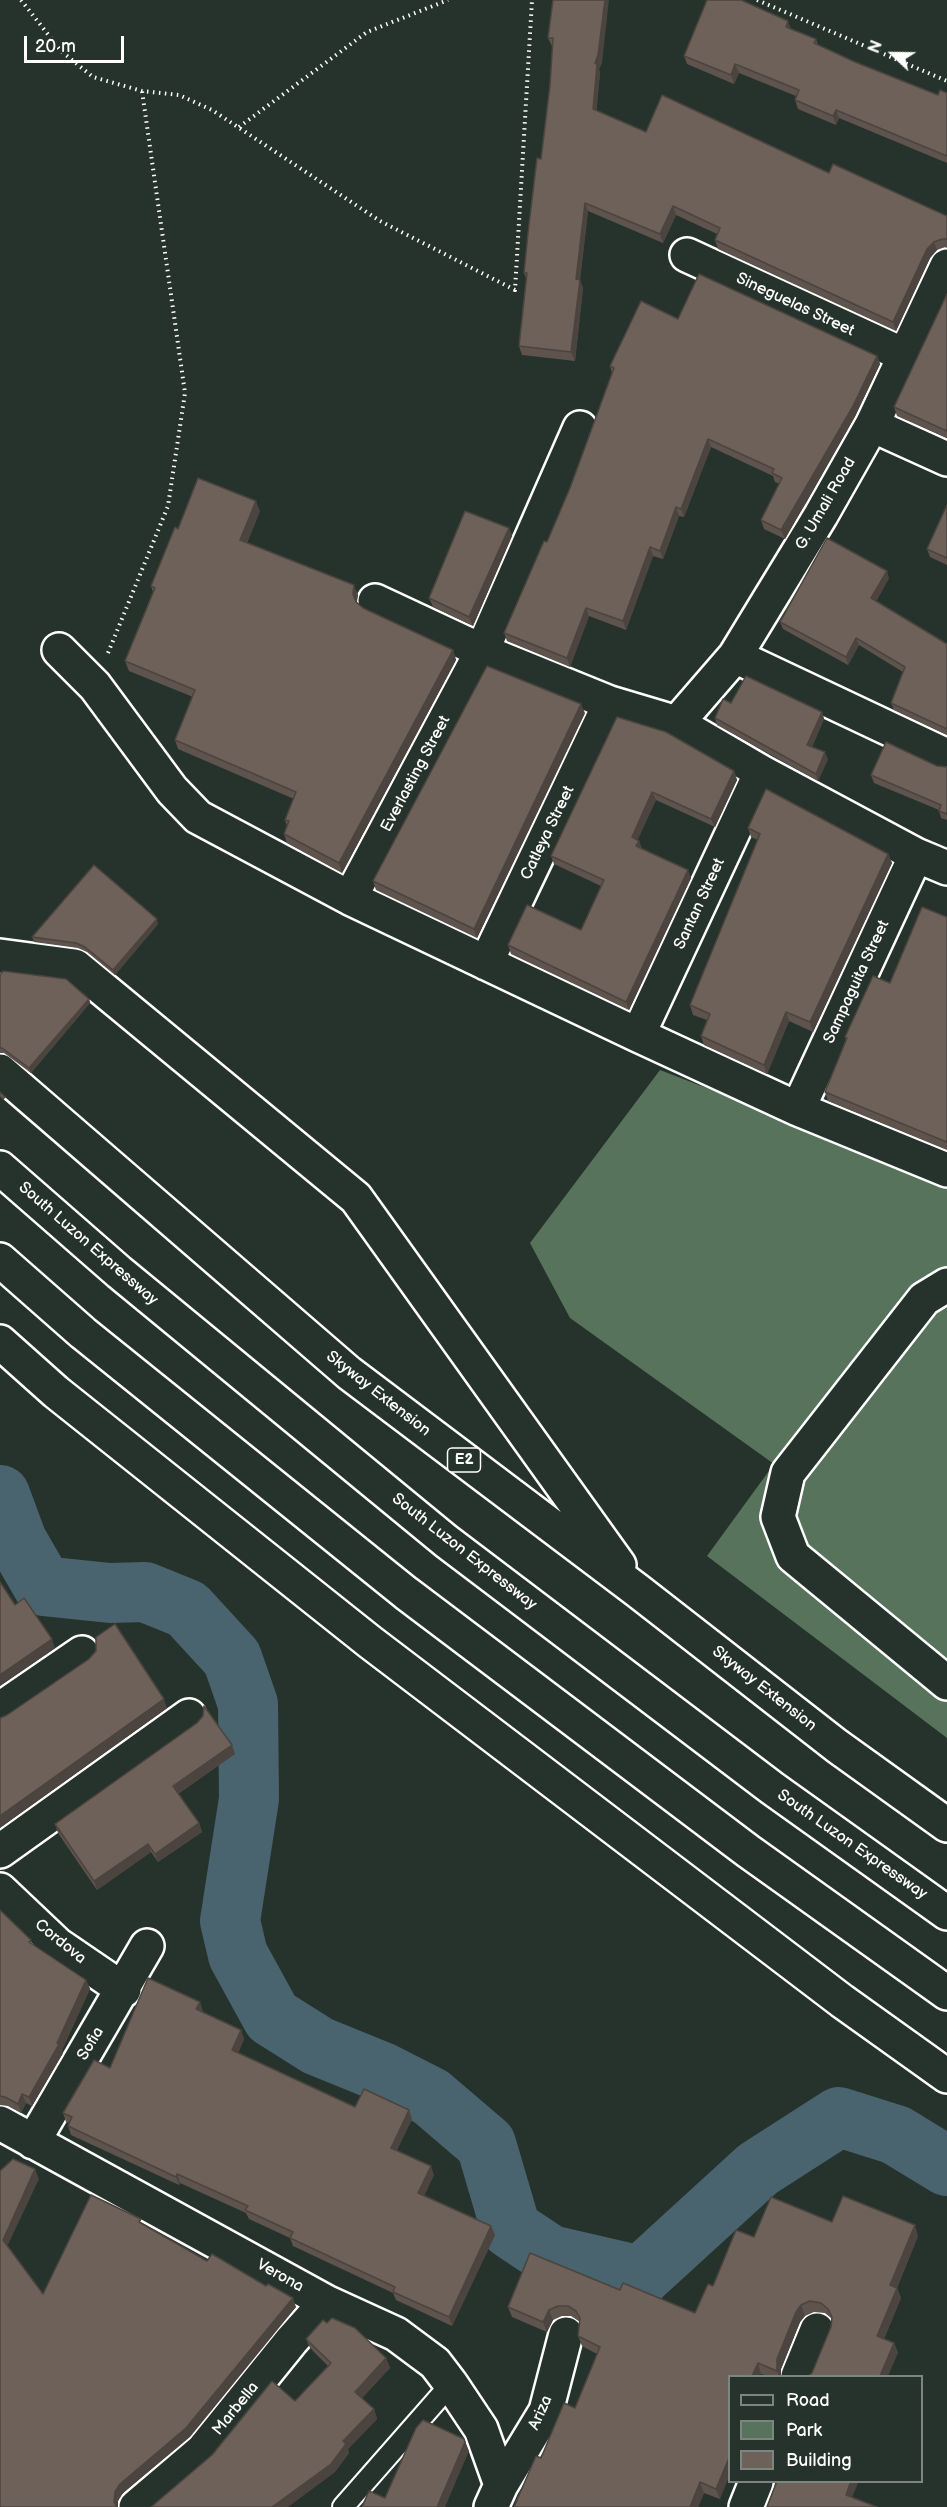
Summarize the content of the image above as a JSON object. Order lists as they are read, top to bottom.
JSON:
{
  "streets": {
    "main road": [
      "Sineguelas Street",
      "G. Umali Road",
      "Everlasting Street",
      "Catleya Street",
      "Santan Street",
      "Sampaguita Street",
      "South Luzon Expressway",
      "Skyway Extension",
      "E2",
      "Cordova",
      "Sofia",
      "Verona",
      "Marbella",
      "Ariza"
    ]
  },
  "crossings": [
    ["Sineguelas Street", "G. Umali Road"],
    ["Cordova", "Sofia"],
    ["Sofia", "Verona"],
    ["Verona", "Marbella"],
    ["Verona", "Ariza"]
  ],
  "legend": ["Road", "Park", "Building"],
  "scale_bar": "20 m",
  "north": "left"
}
